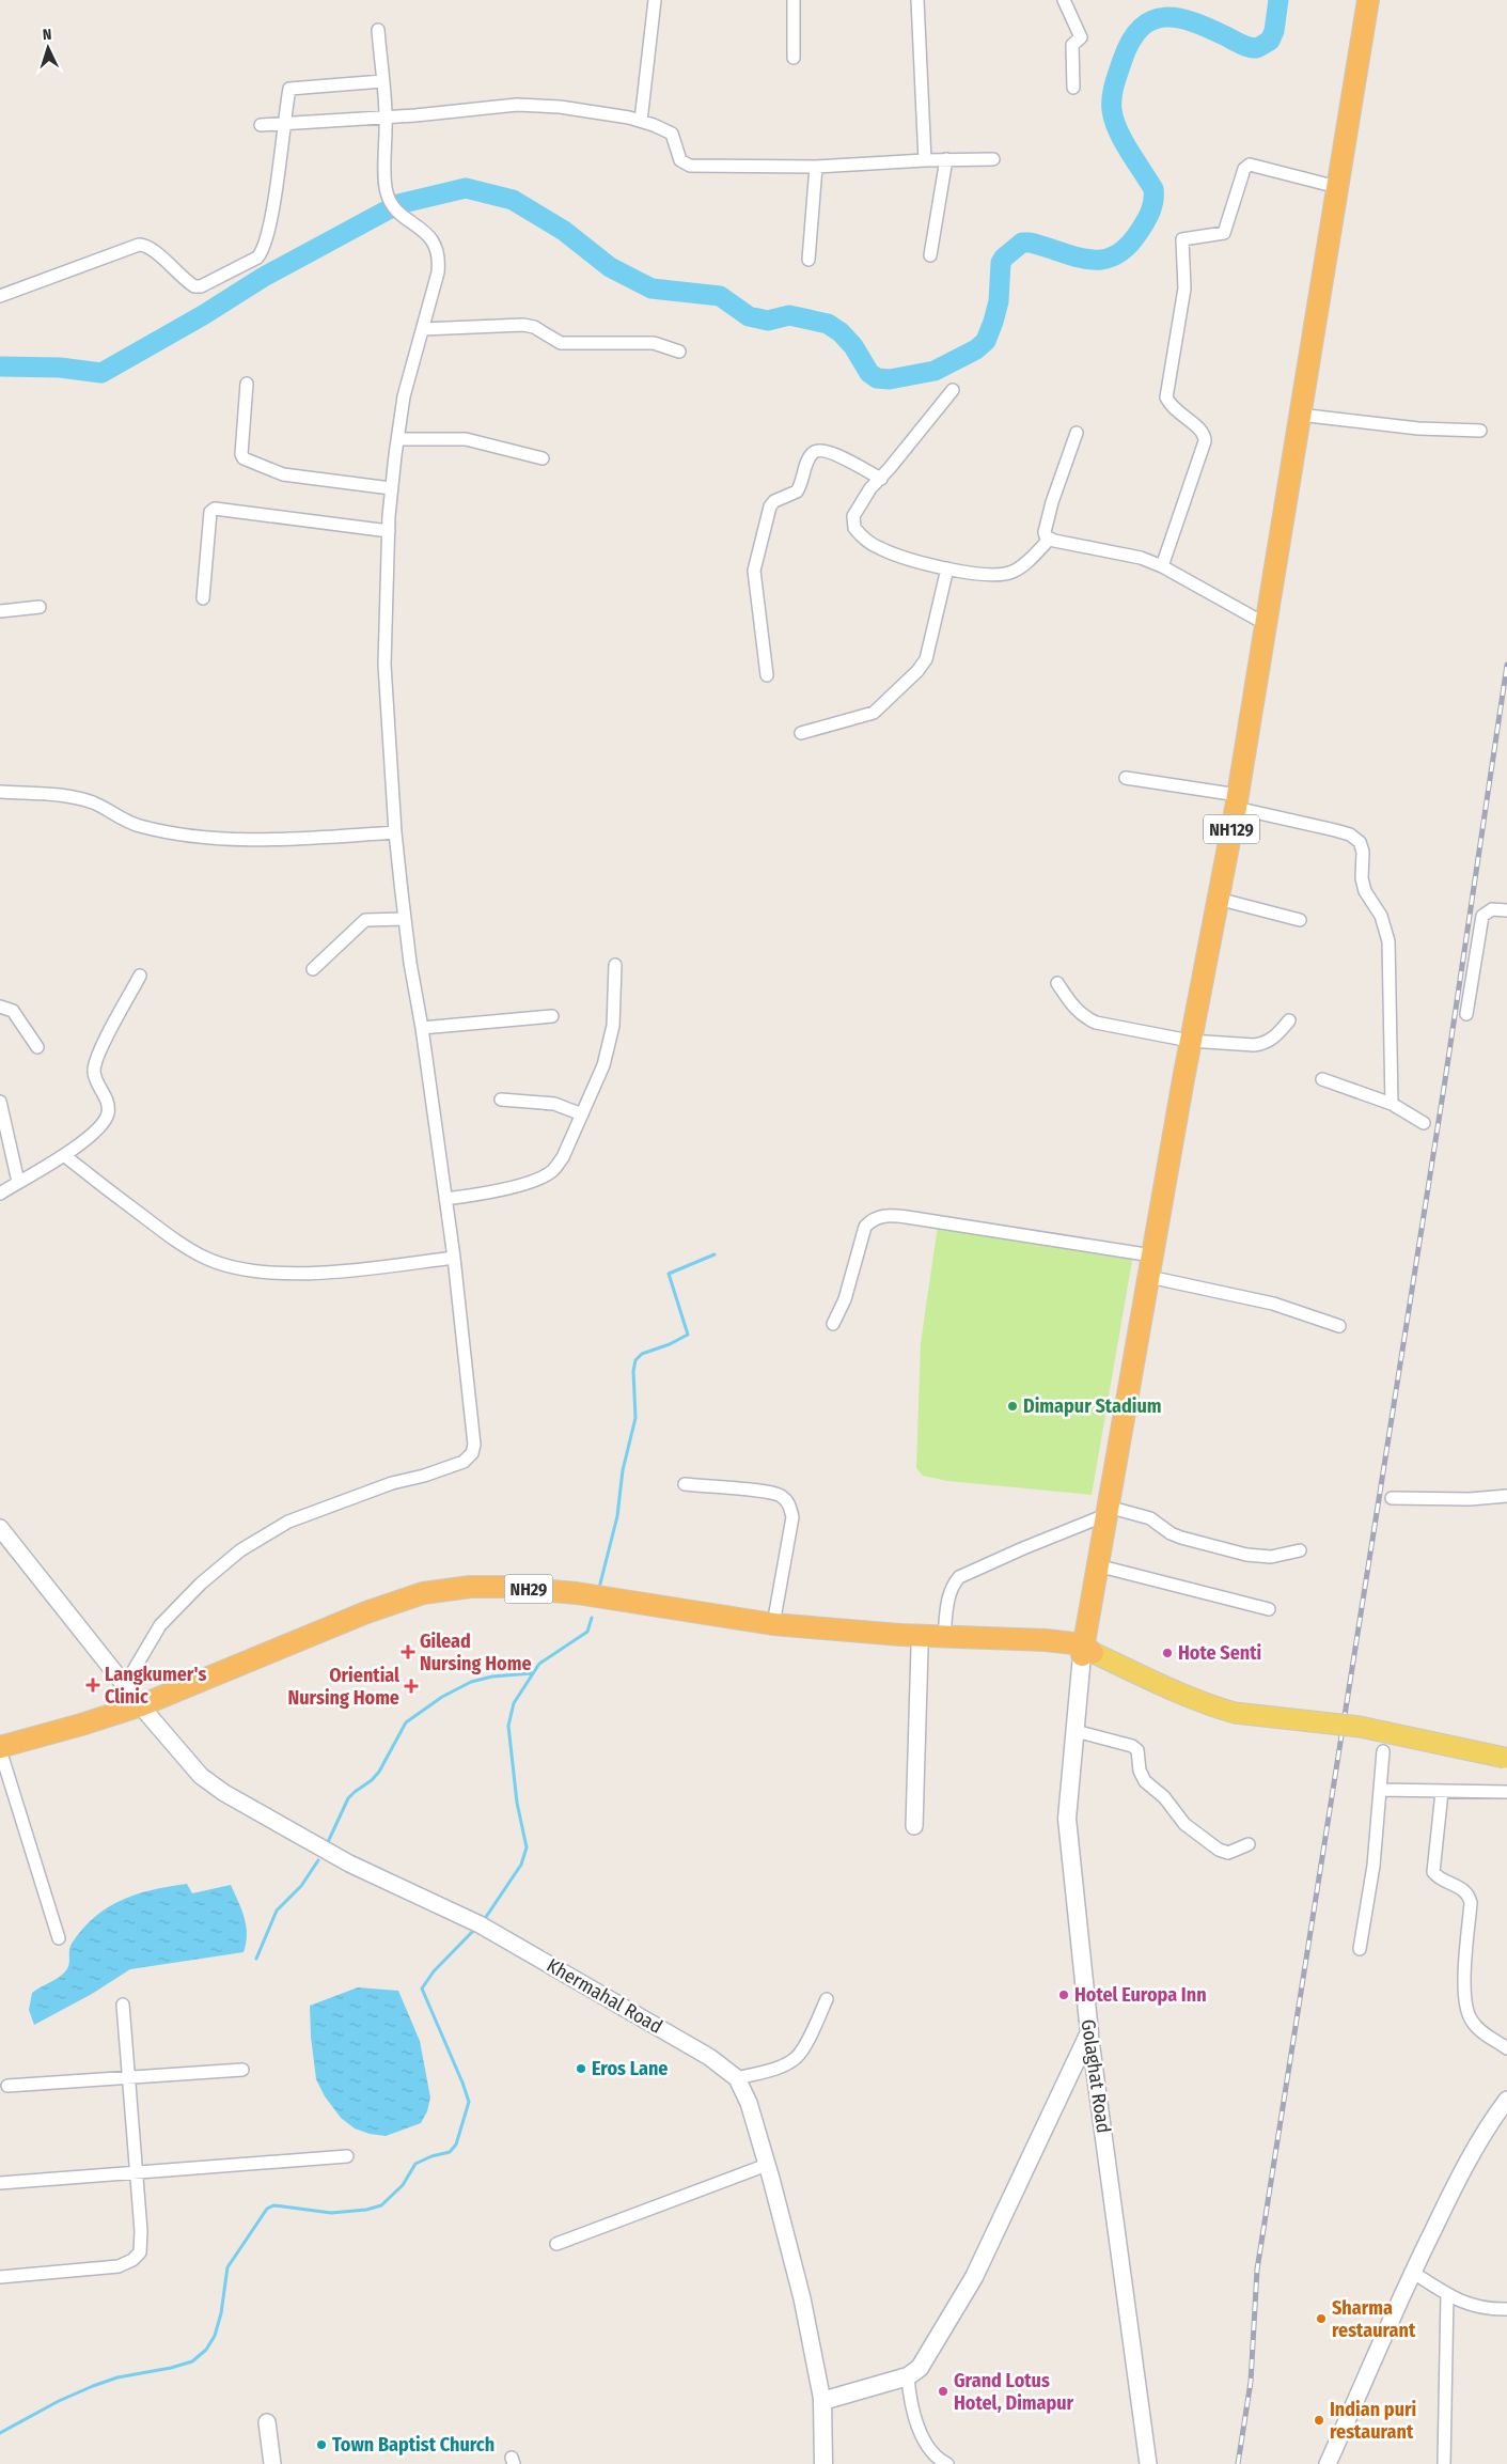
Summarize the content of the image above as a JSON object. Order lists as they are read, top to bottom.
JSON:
{
  "streets": {
    "highway": ["NH129", "NH29"],
    "main road": ["Khermahal Road", "Golaghat Road"]
  },
  "crossings": [
    ["NH129", "NH29"],
    ["NH129", "Golaghat Road"],
    ["NH29", "Khermahal Road"],
    ["NH29", "Golaghat Road"]
  ],
  "places": {
    "other": [
      "Dimapur Stadium",
      "Hote Senti",
      "Hotel Europa Inn",
      "Eros Lane",
      "Sharma restaurant",
      "Grand Lotus Hotel, Dimapur",
      "Indian puri restaurant",
      "Town Baptist Church"
    ],
    "health": ["Gilead Nursing Home", "Langkumer's Clinic", "Oriential Nursing Home"]
  },
  "north": "top"
}
